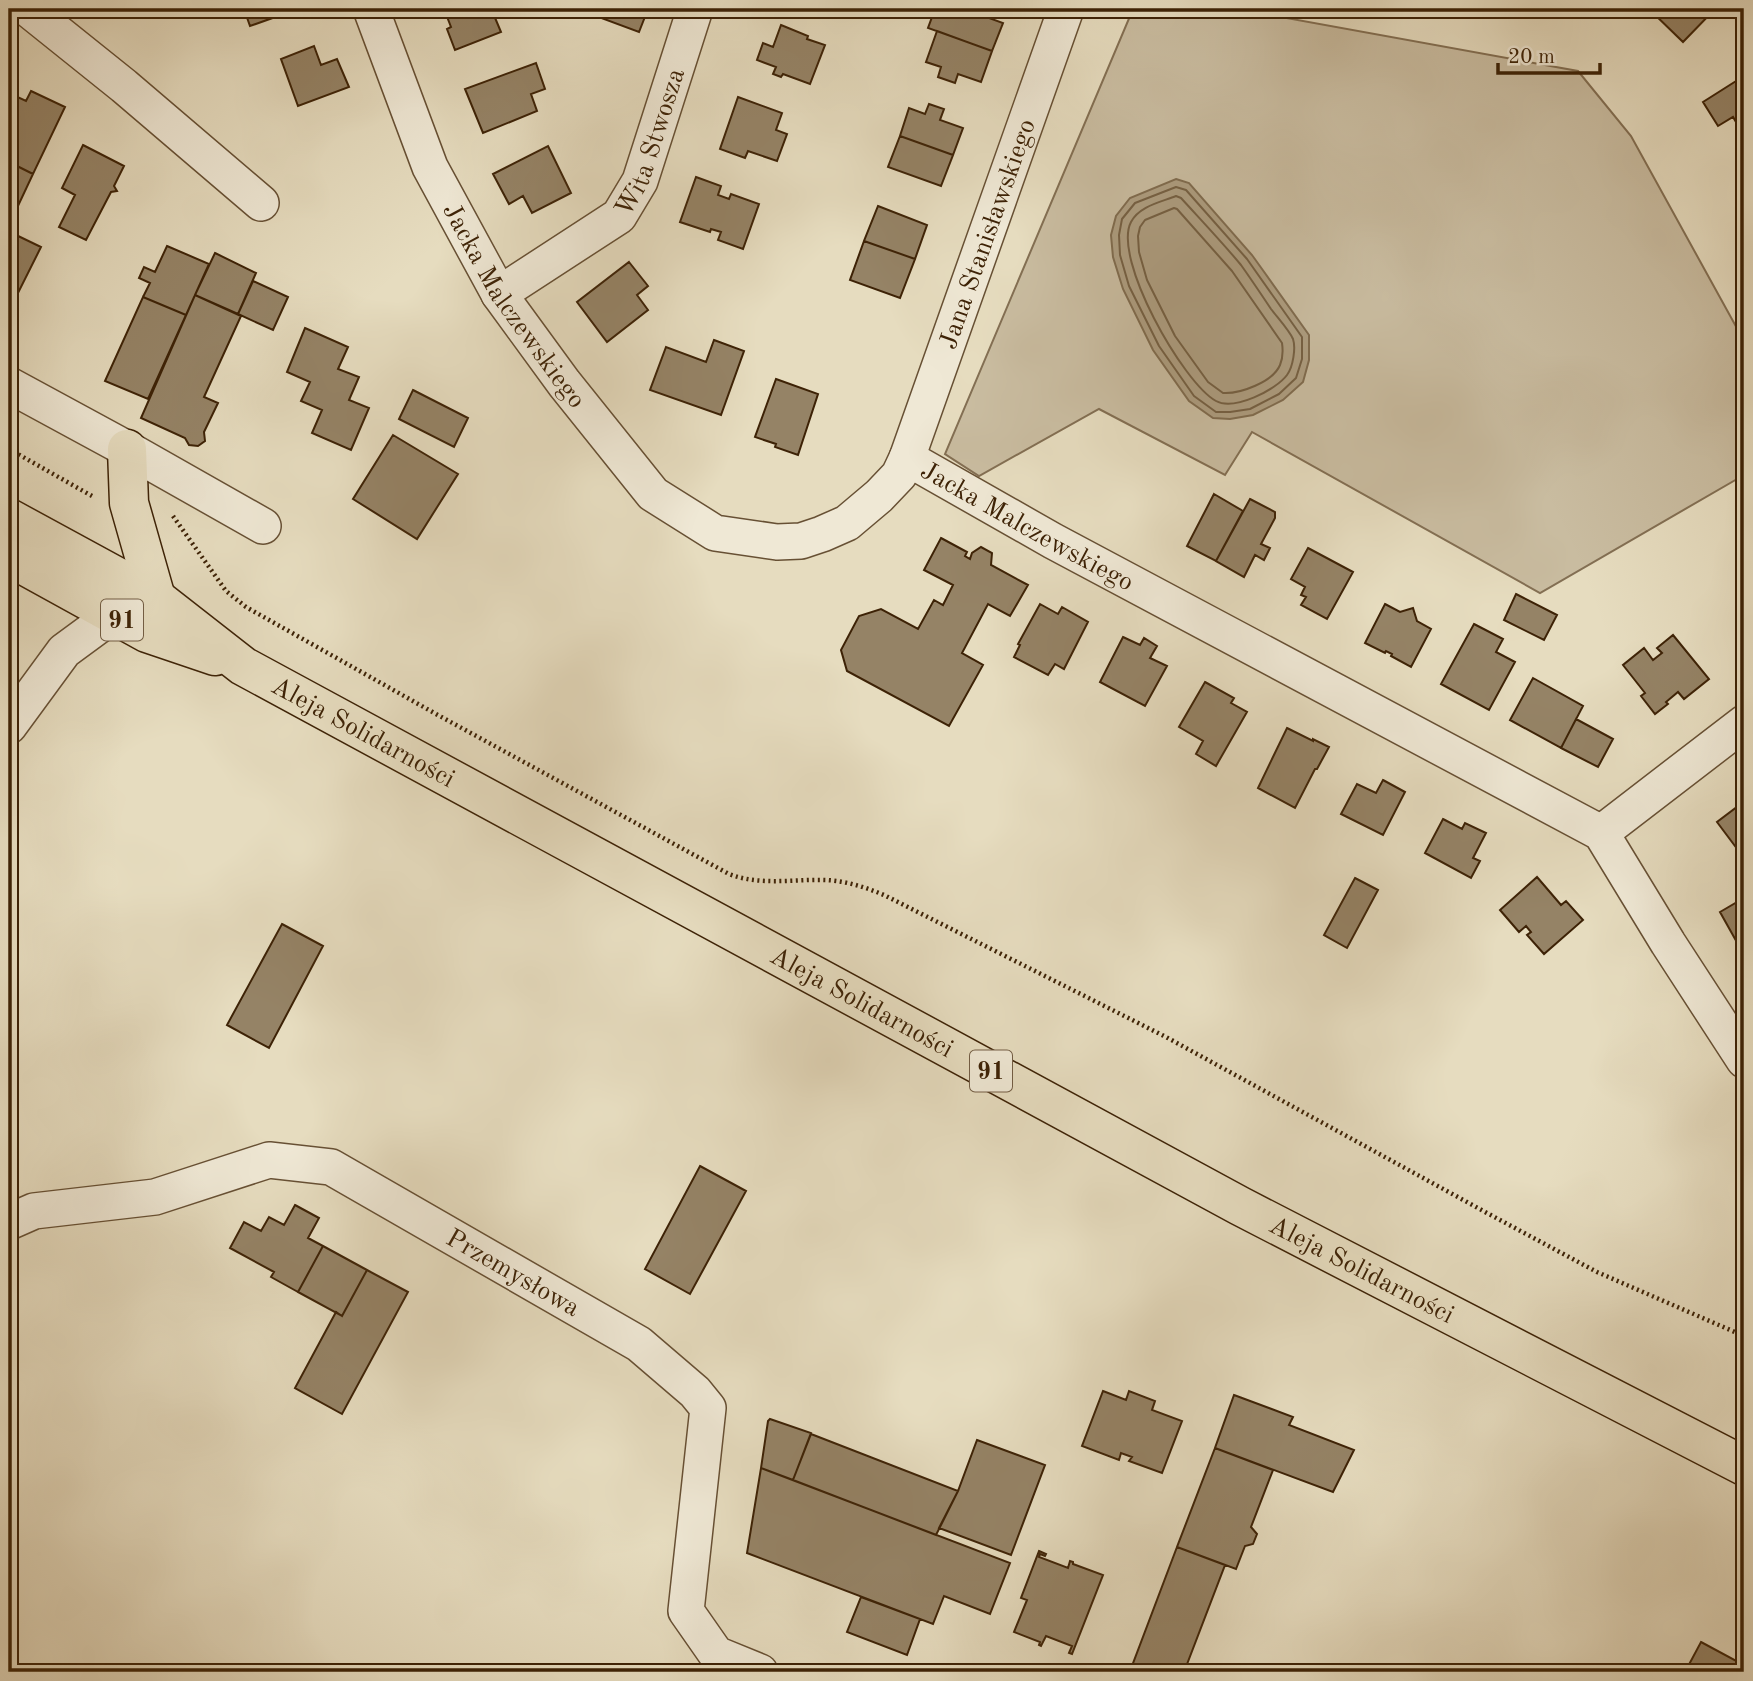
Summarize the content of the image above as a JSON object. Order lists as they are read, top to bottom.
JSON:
{
  "streets": {
    "main road": ["91", "Aleja Solidarności"],
    "street": [
      "Wita Stwosza",
      "Jana Stanisławskiego",
      "Jacka Malczewskiego",
      "Przemysłowa"
    ]
  },
  "crossings": [
    ["Wita Stwosza", "Jacka Malczewskiego"],
    ["Jana Stanisławskiego", "Jacka Malczewskiego"]
  ],
  "scale_bar": "20 m"
}
